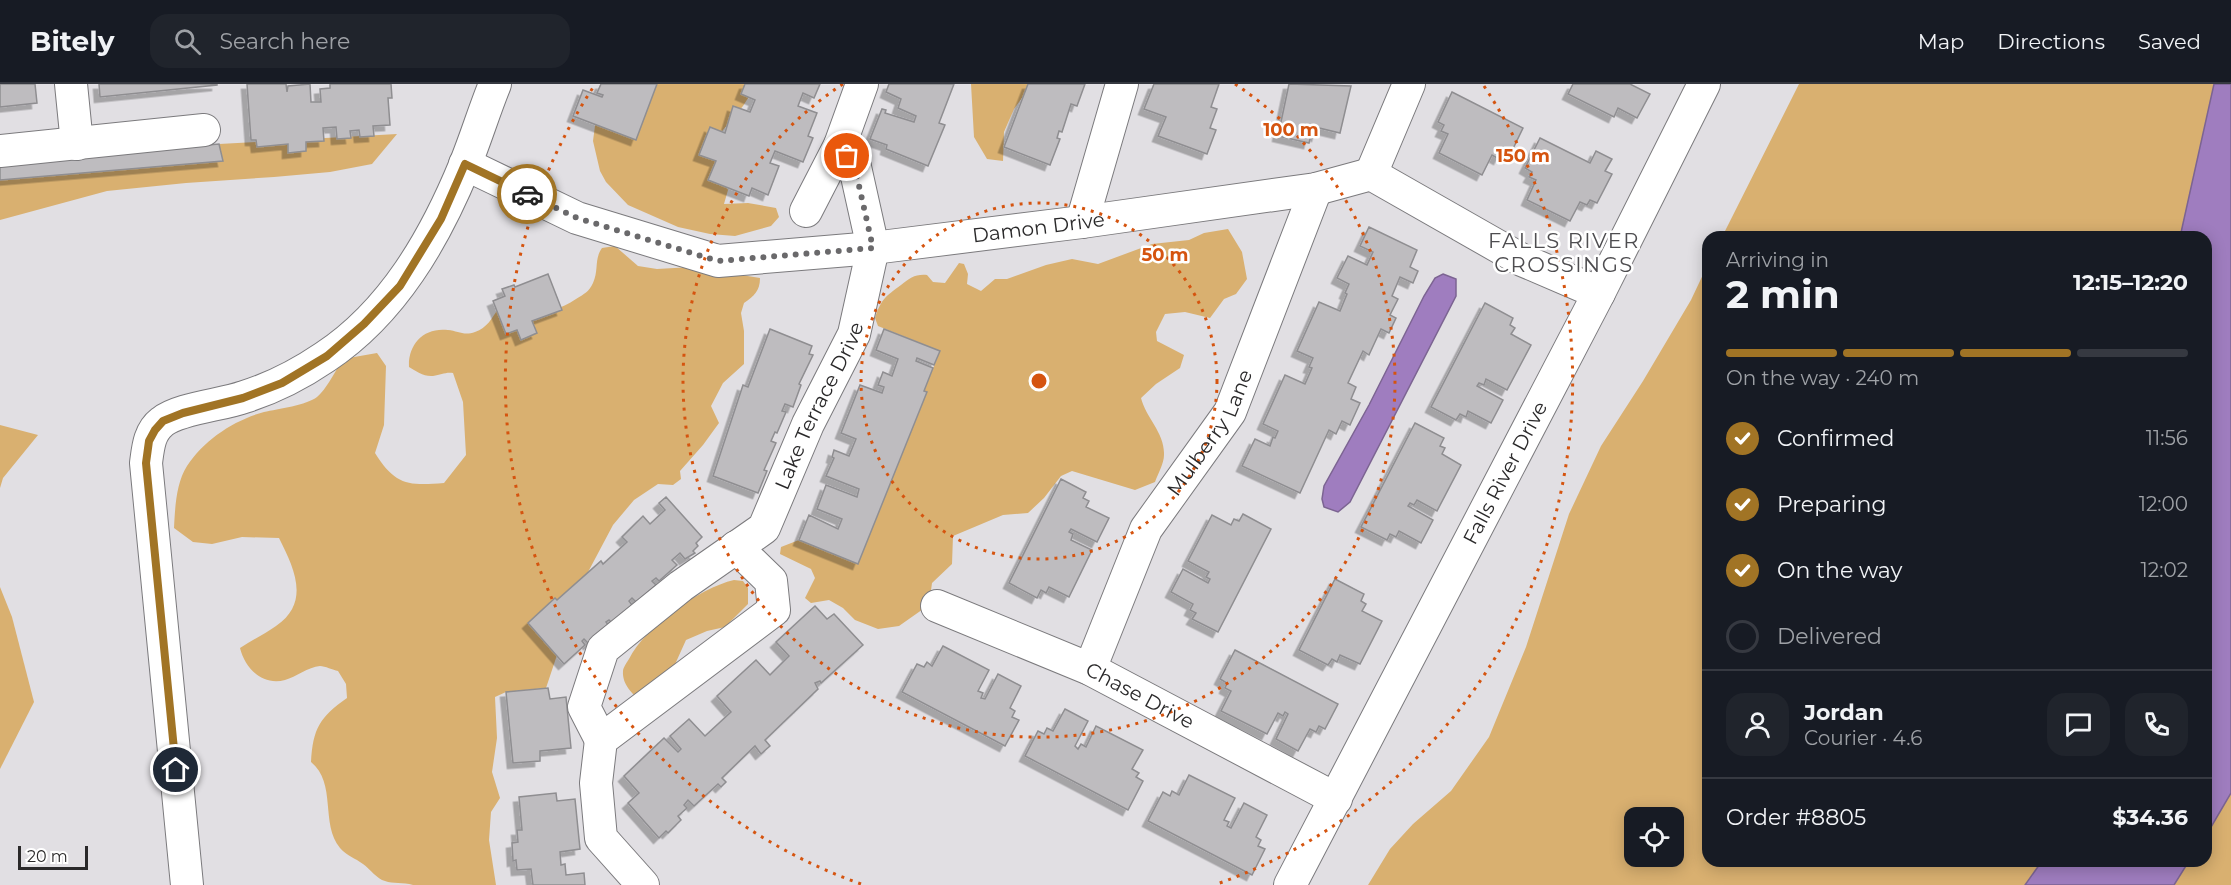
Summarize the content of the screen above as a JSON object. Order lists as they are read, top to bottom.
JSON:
{
  "streets": {
    "street": [
      "Damon Drive",
      "Lake Terrace Drive",
      "Mulberry Lane",
      "Falls River Drive",
      "Chase Drive"
    ]
  },
  "crossings": [
    ["Damon Drive", "Lake Terrace Drive"],
    ["Damon Drive", "Mulberry Lane"],
    ["Mulberry Lane", "Chase Drive"],
    ["Falls River Drive", "Chase Drive"]
  ],
  "districts": ["FALLS RIVER CROSSINGS"],
  "scale_bar": "20 m",
  "page": {
    "header": "Bitely",
    "search": "Search here",
    "nav": ["Map", "Directions", "Saved"],
    "heading": ["2 min", "Arriving in", "12:15–12:20"],
    "panel": [
      "Jordan",
      "Courier · 4.6",
      "Order #8805",
      "$34.36"
    ],
    "bar": "On the way · 240 m",
    "list": [
      ["Confirmed", "11:56"],
      ["Preparing", "12:00"],
      ["On the way", "12:02"],
      "Delivered"
    ],
    "scale": "20 m"
  },
  "rings": ["100 m", "150 m", "50 m"]
}
